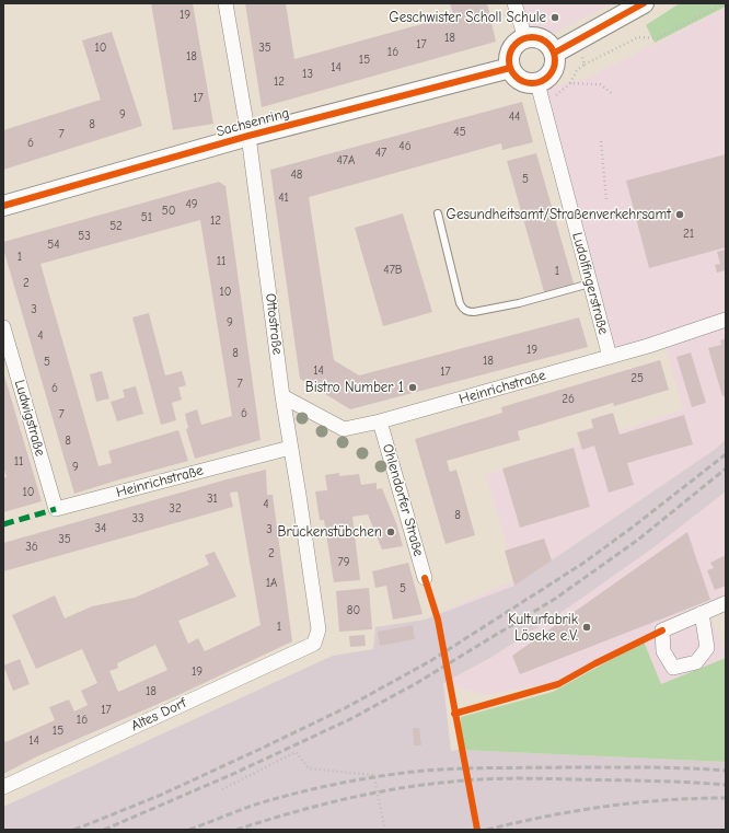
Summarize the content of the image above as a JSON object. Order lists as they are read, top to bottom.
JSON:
{
  "streets": {
    "street": [
      "Sachsenring",
      "Ludolfingerstraße",
      "Ottostraße",
      "Heinrichstraße",
      "Ludwigstraße",
      "Ohlendorfer Straße",
      "Altes Dorf"
    ]
  },
  "crossings": [
    ["Sachsenring", "Ludolfingerstraße"],
    ["Sachsenring", "Ottostraße"],
    ["Ludolfingerstraße", "Heinrichstraße"],
    ["Ottostraße", "Heinrichstraße"],
    ["Ottostraße", "Altes Dorf"],
    ["Heinrichstraße", "Ludwigstraße"],
    ["Heinrichstraße", "Ohlendorfer Straße"]
  ],
  "places": [
    "Geschwister Scholl Schule",
    "Gesundheitsamt/Straßenverkehrsamt",
    "Bistro Number 1",
    "Brückenstübchen",
    "Kulturfabrik Löseke e.V."
  ],
  "house_numbers": [
    "19",
    "18",
    "17",
    "10",
    "35",
    "16",
    "18",
    "15",
    "14",
    "13",
    "12",
    "17",
    "9",
    "44",
    "8",
    "45",
    "7",
    "6",
    "46",
    "47",
    "47A",
    "48",
    "5",
    "41",
    "49",
    "50",
    "51",
    "12",
    "52",
    "21",
    "53",
    "54",
    "1",
    "11",
    "47B",
    "1",
    "2",
    "10",
    "3",
    "9",
    "4",
    "19",
    "8",
    "18",
    "5",
    "14",
    "17",
    "25",
    "7",
    "6",
    "26",
    "6",
    "7",
    "8",
    "11",
    "9",
    "10",
    "31",
    "4",
    "32",
    "8",
    "33",
    "34",
    "3",
    "35",
    "36",
    "2",
    "79",
    "1A",
    "5",
    "80",
    "1",
    "19",
    "18",
    "17",
    "16",
    "15",
    "14"
  ]
}
